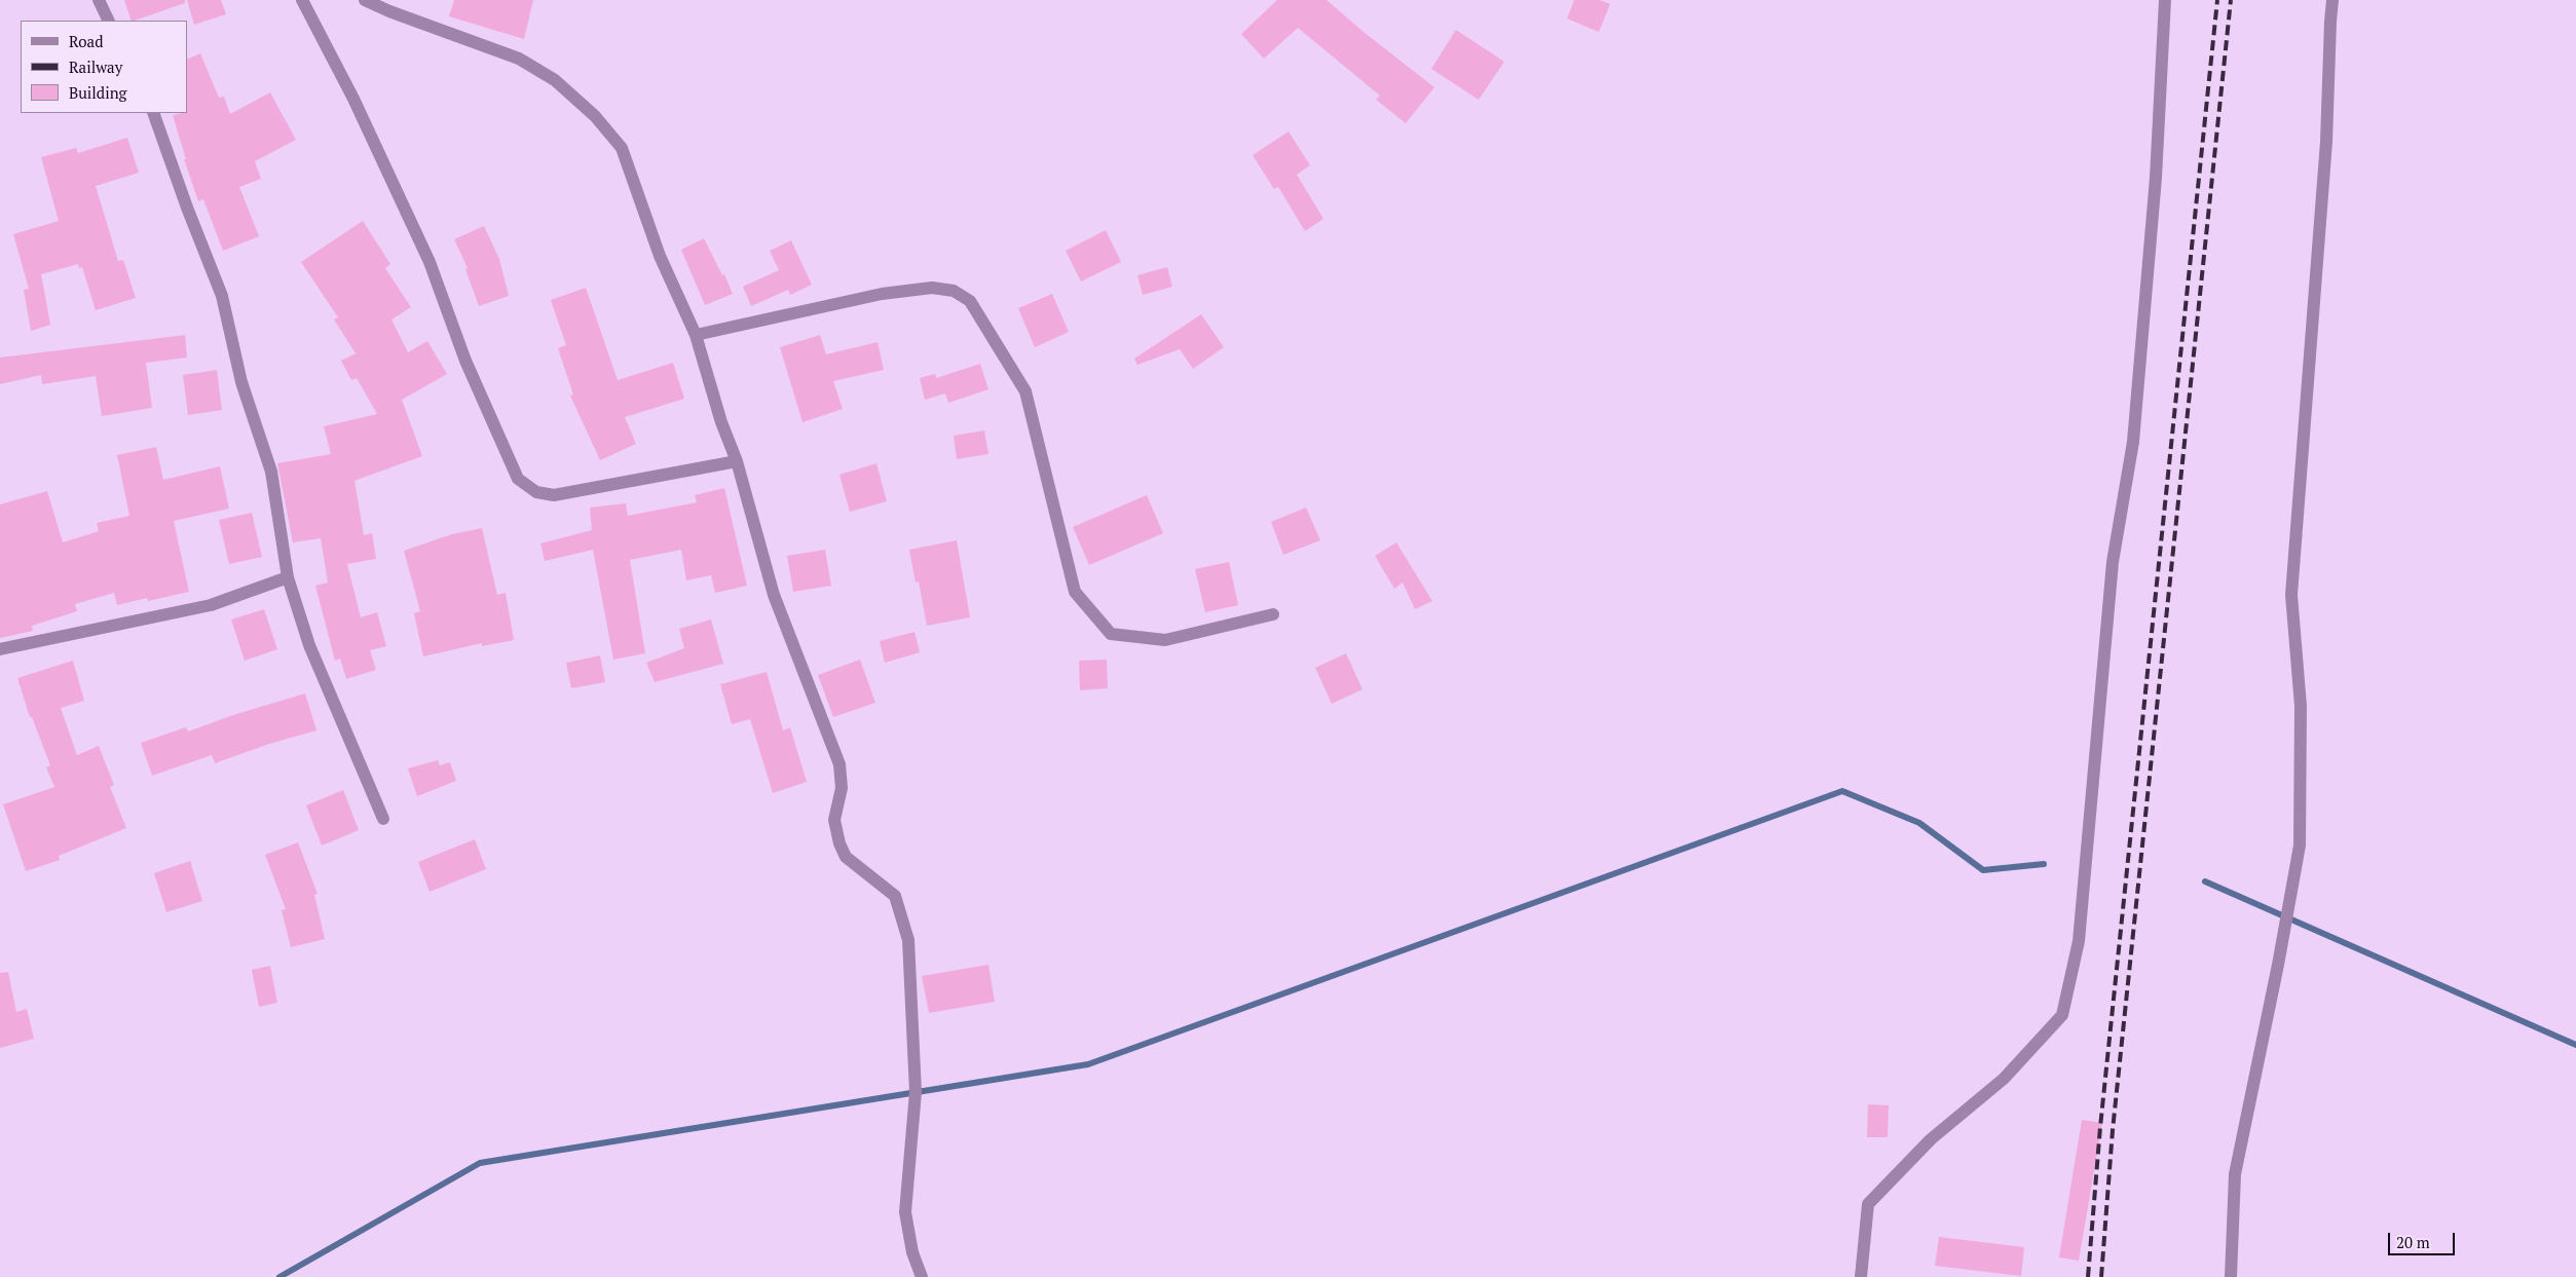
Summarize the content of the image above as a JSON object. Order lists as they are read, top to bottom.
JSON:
{
  "legend": ["Road", "Railway", "Building"],
  "scale_bar": "20 m"
}
